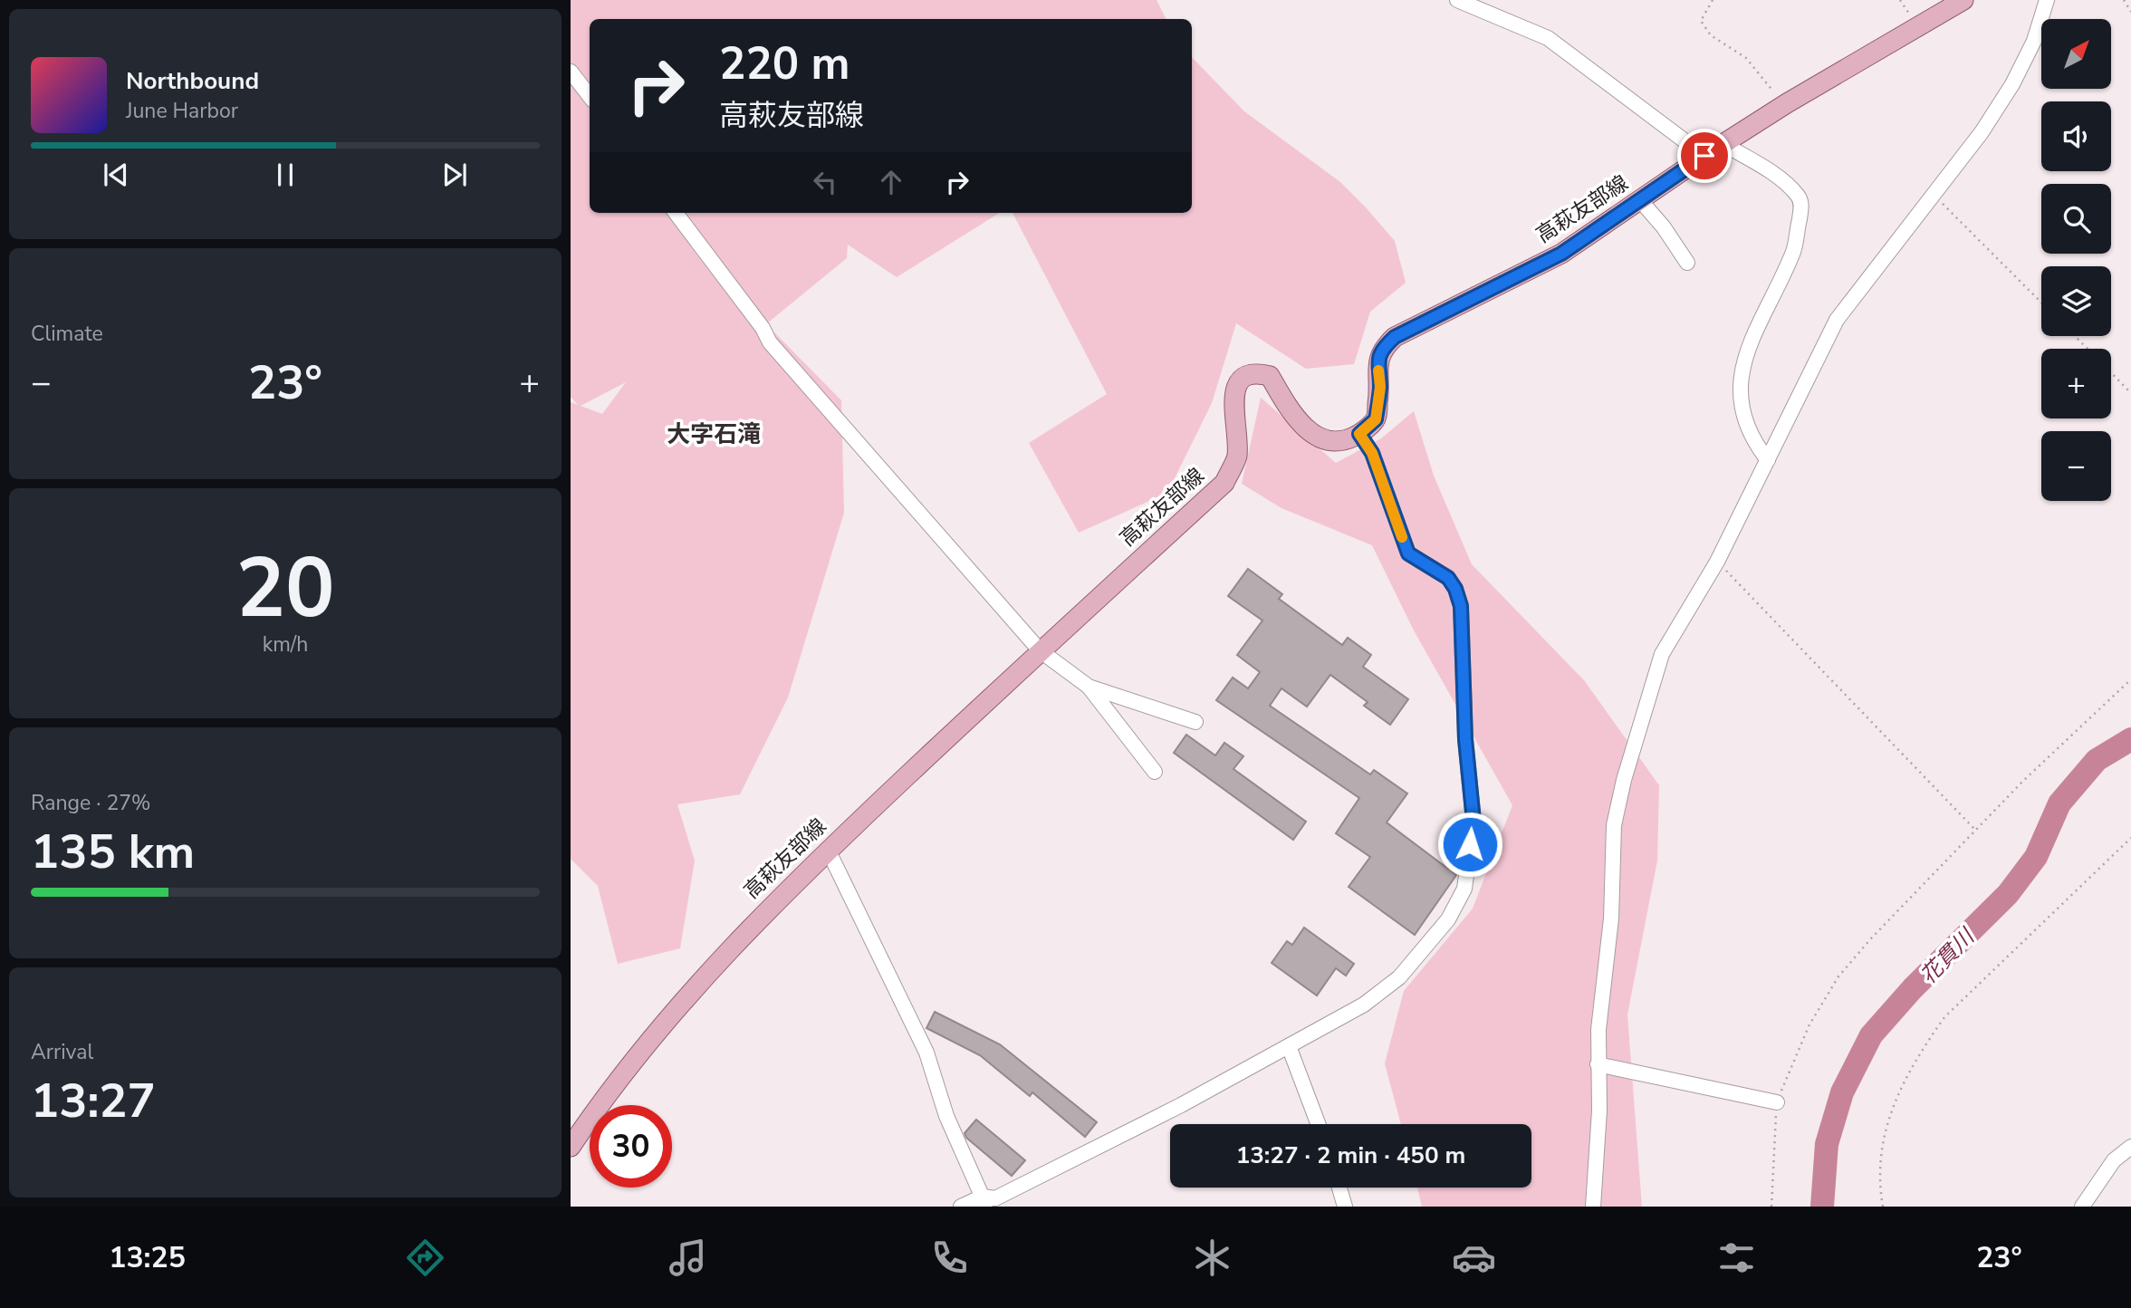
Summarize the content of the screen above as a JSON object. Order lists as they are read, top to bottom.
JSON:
{
  "streets": {
    "main road": ["高萩友部線"]
  },
  "districts": ["大字石滝"],
  "water": ["花貫川"],
  "north": "top right",
  "page": {
    "map_buttons": ["+", "−"],
    "turn": ["220 m", "高萩友部線"],
    "song": ["Northbound", "June Harbor"],
    "tile": [
      "Climate",
      ["20", "km/h"],
      ["Range · 27%", "135 km"],
      ["Arrival", "13:27"]
    ],
    "heat": ["−", "23°", "+"],
    "limit": "30",
    "trip": "13:27 · 2 min · 450 m",
    "tabs": ["13:25", "23°"]
  }
}
